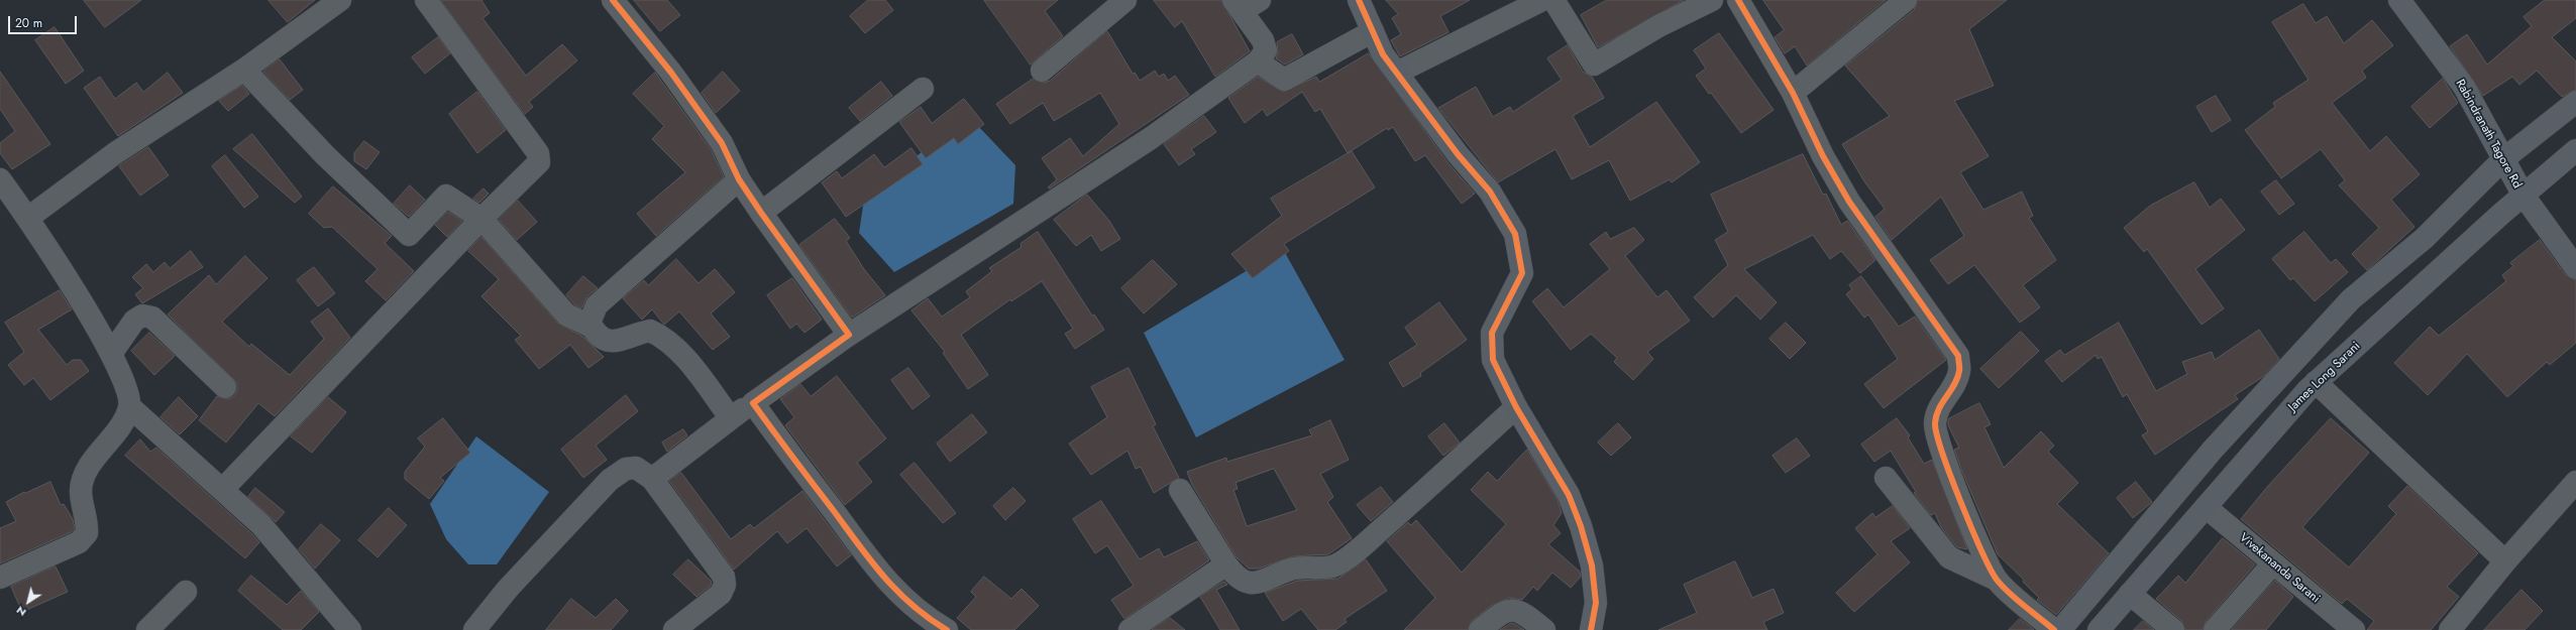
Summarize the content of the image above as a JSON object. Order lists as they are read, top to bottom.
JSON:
{
  "streets": {
    "main road": ["Rabindranath Tagore Rd", "James Long Sarani"],
    "street": ["Vivekananda Sarani"]
  },
  "crossings": [
    ["Rabindranath Tagore Rd", "James Long Sarani"],
    ["James Long Sarani", "Vivekananda Sarani"]
  ],
  "scale_bar": "20 m",
  "north": "bottom left"
}
